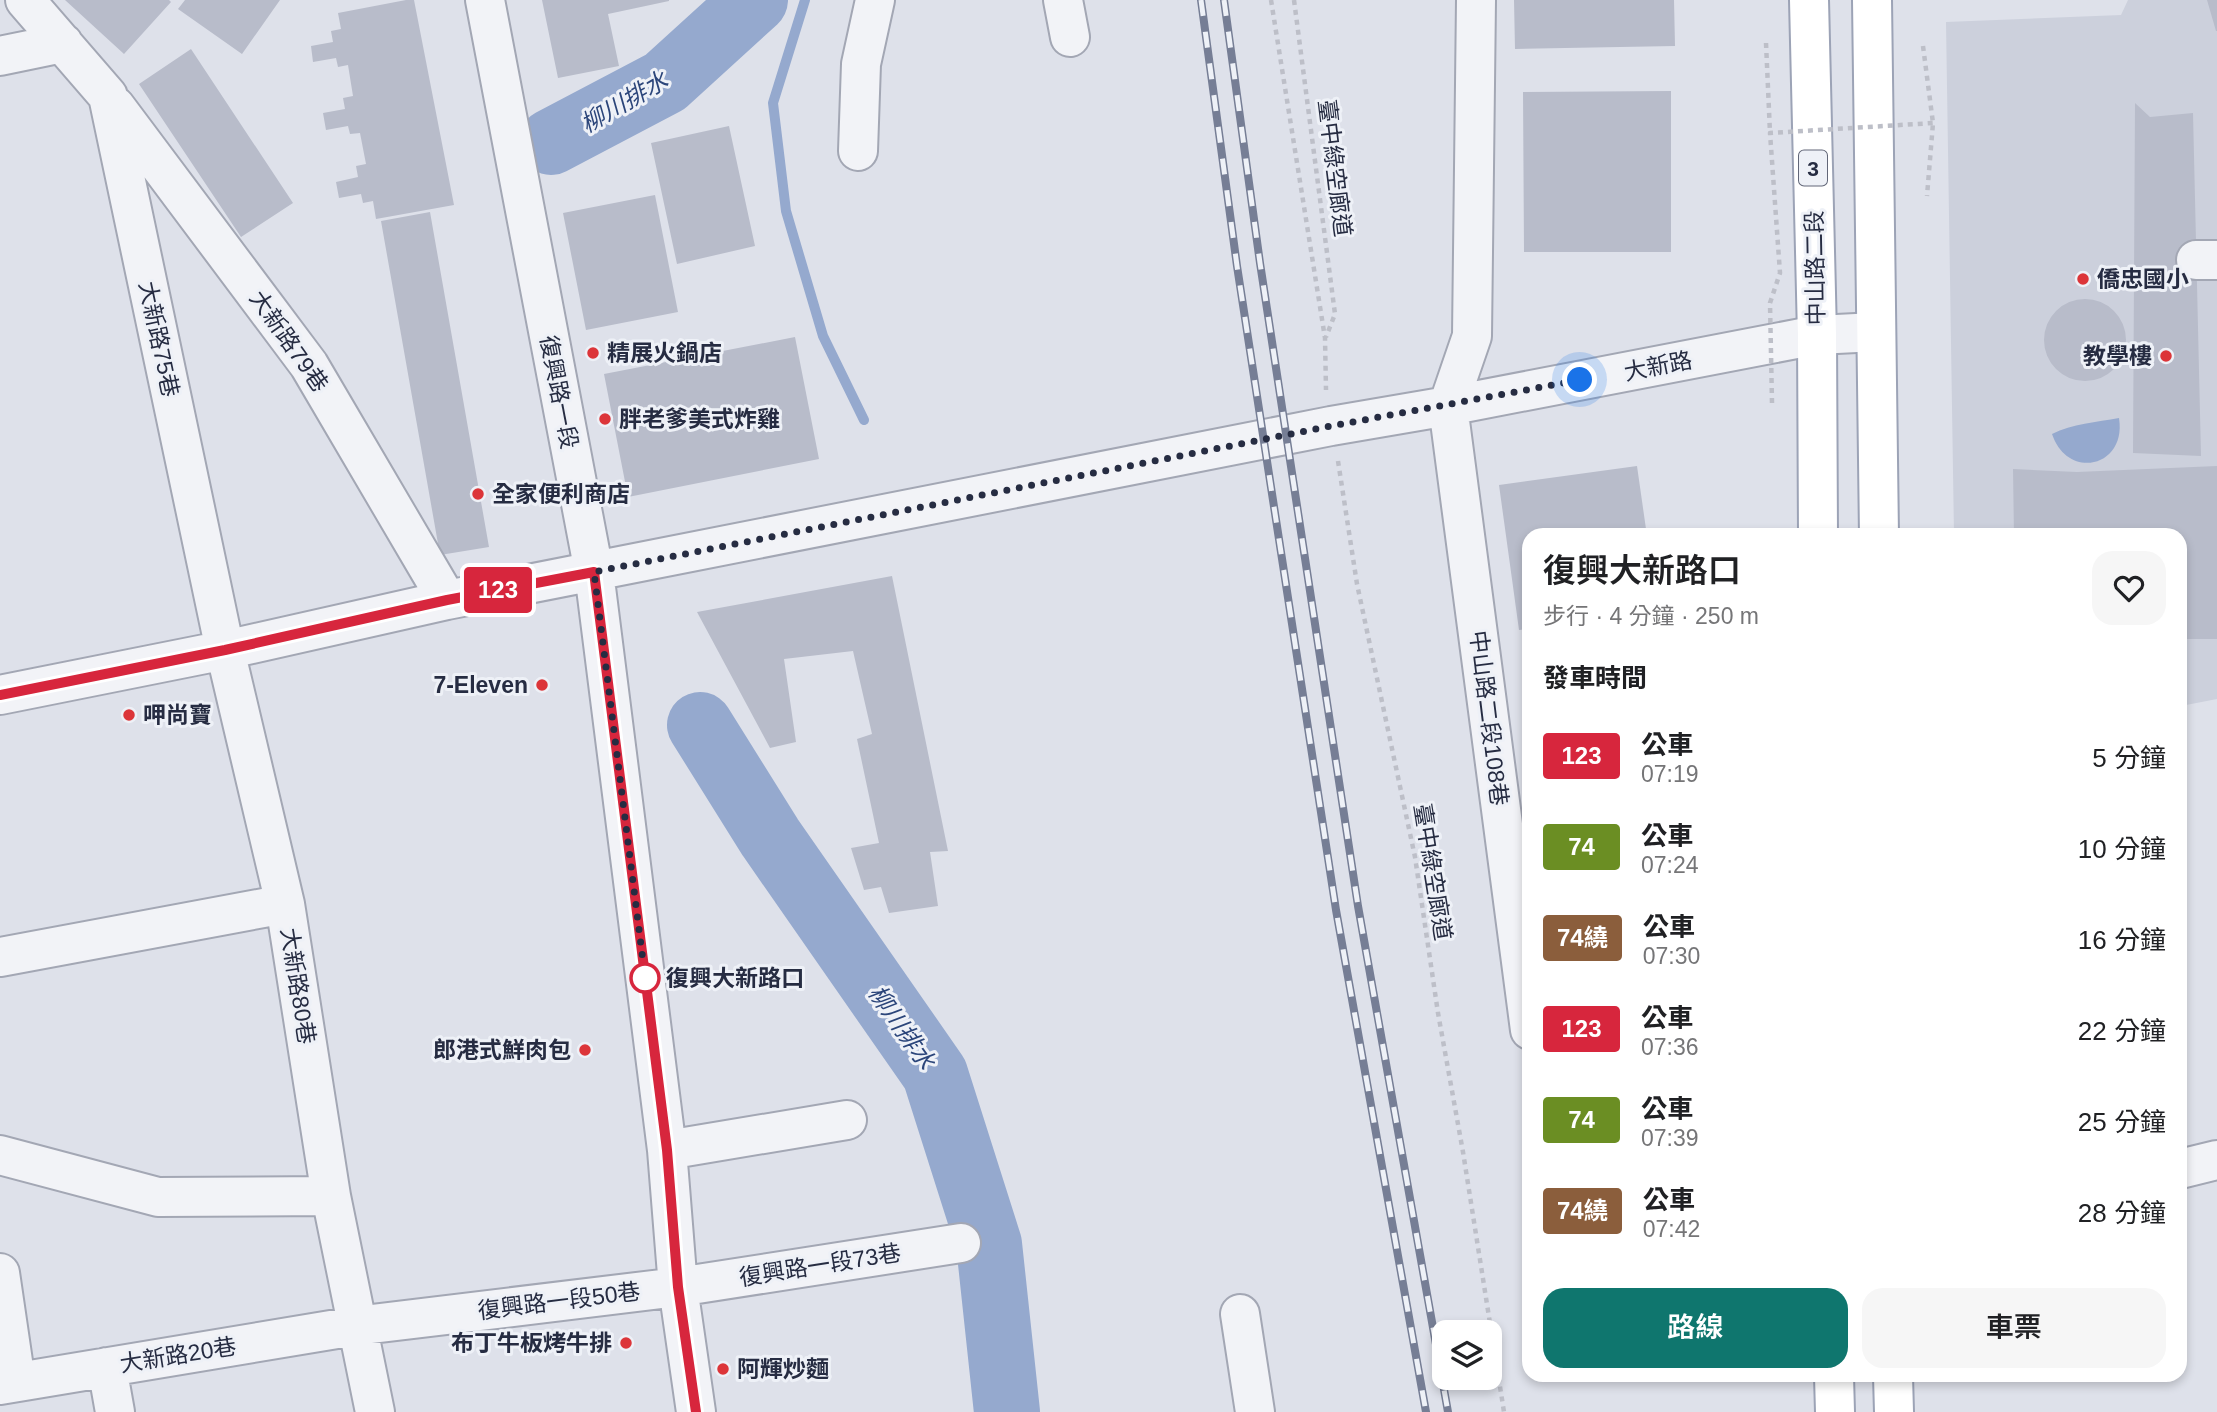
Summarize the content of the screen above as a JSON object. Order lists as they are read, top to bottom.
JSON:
{
  "streets": {
    "main road": ["3", "中山路二段"],
    "street": [
      "大新路75巷",
      "大新路79巷",
      "大新路",
      "復興路一段",
      "中山路二段108巷",
      "大新路80巷",
      "復興路一段73巷",
      "復興路一段50巷",
      "大新路20巷"
    ],
    "path": ["臺中綠空廊道"]
  },
  "crossings": [
    ["臺中綠空廊道", "大新路"],
    ["中山路二段", "大新路"],
    ["大新路75巷", "大新路79巷"],
    ["大新路75巷", "大新路"],
    ["大新路75巷", "大新路80巷"],
    ["大新路79巷", "大新路"],
    ["大新路", "復興路一段"],
    ["大新路", "中山路二段108巷"],
    ["大新路", "大新路80巷"],
    ["復興路一段", "復興路一段73巷"],
    ["復興路一段", "復興路一段50巷"],
    ["大新路80巷", "復興路一段50巷"],
    ["大新路80巷", "大新路20巷"],
    ["復興路一段73巷", "復興路一段50巷"],
    ["復興路一段50巷", "大新路20巷"]
  ],
  "water": ["柳川排水"],
  "places": [
    "僑忠國小",
    "精展火鍋店",
    "教學樓",
    "胖老爹美式炸雞",
    "全家便利商店",
    "7-Eleven",
    "呷尚寶",
    "復興大新路口",
    "郎港式鮮肉包",
    "布丁牛板烤牛排",
    "阿輝炒麵"
  ],
  "lines": ["bus line 123"],
  "page": {
    "on_map": "123",
    "heading": [
      ["復興大新路口", "步行 · 4 分鐘 · 250 m"],
      "發車時間"
    ],
    "list": [
      {
        "mark": "123",
        "name": "公車",
        "note": "07:19",
        "value": "5 分鐘"
      },
      {
        "mark": "74",
        "name": "公車",
        "note": "07:24",
        "value": "10 分鐘"
      },
      {
        "mark": "74繞",
        "name": "公車",
        "note": "07:30",
        "value": "16 分鐘"
      },
      {
        "mark": "123",
        "name": "公車",
        "note": "07:36",
        "value": "22 分鐘"
      },
      {
        "mark": "74",
        "name": "公車",
        "note": "07:39",
        "value": "25 分鐘"
      },
      {
        "mark": "74繞",
        "name": "公車",
        "note": "07:42",
        "value": "28 分鐘"
      }
    ],
    "buttons": ["路線", "車票"]
  }
}
